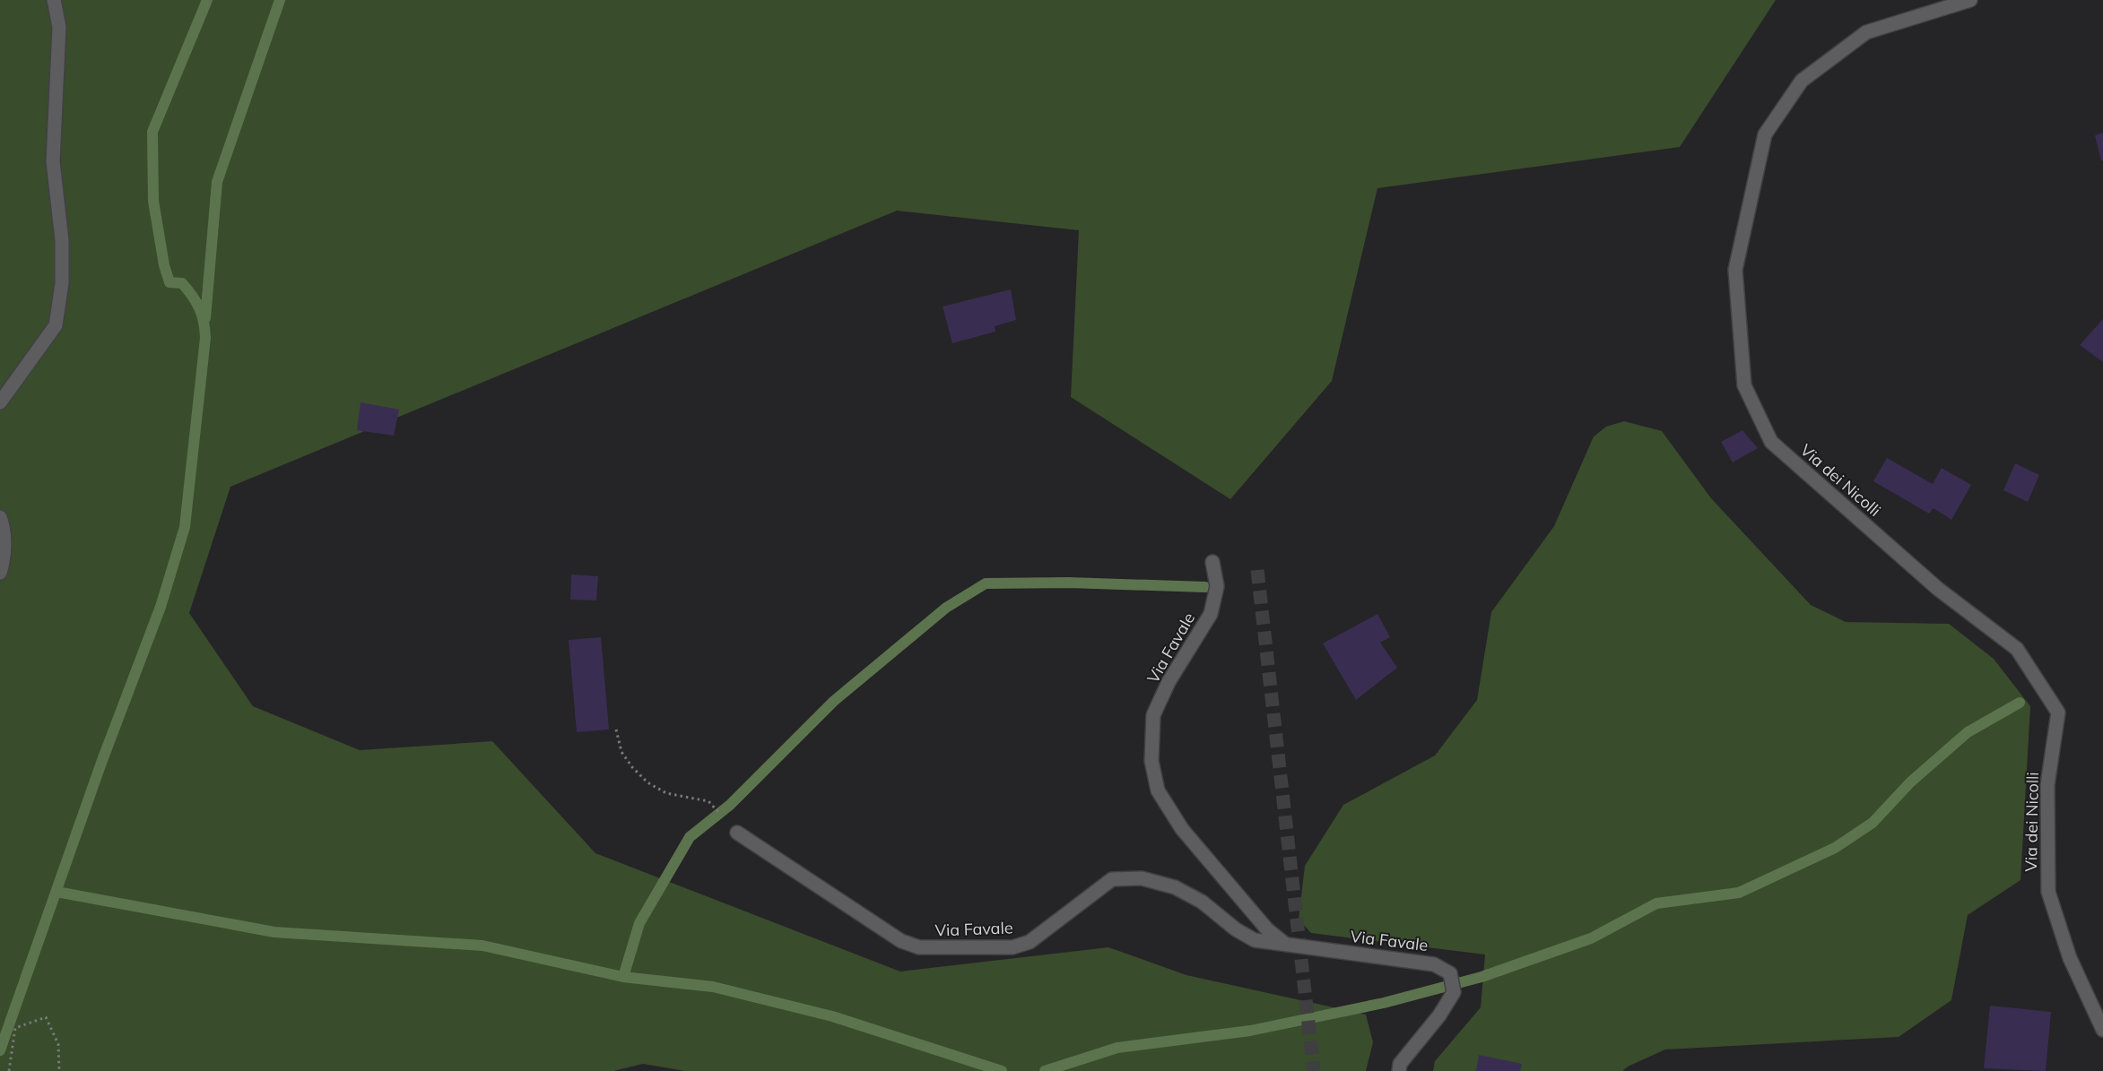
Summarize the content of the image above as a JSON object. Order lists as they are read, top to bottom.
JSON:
{
  "streets": {
    "street": ["Via dei Nicolli", "Via Favale"]
  }
}
